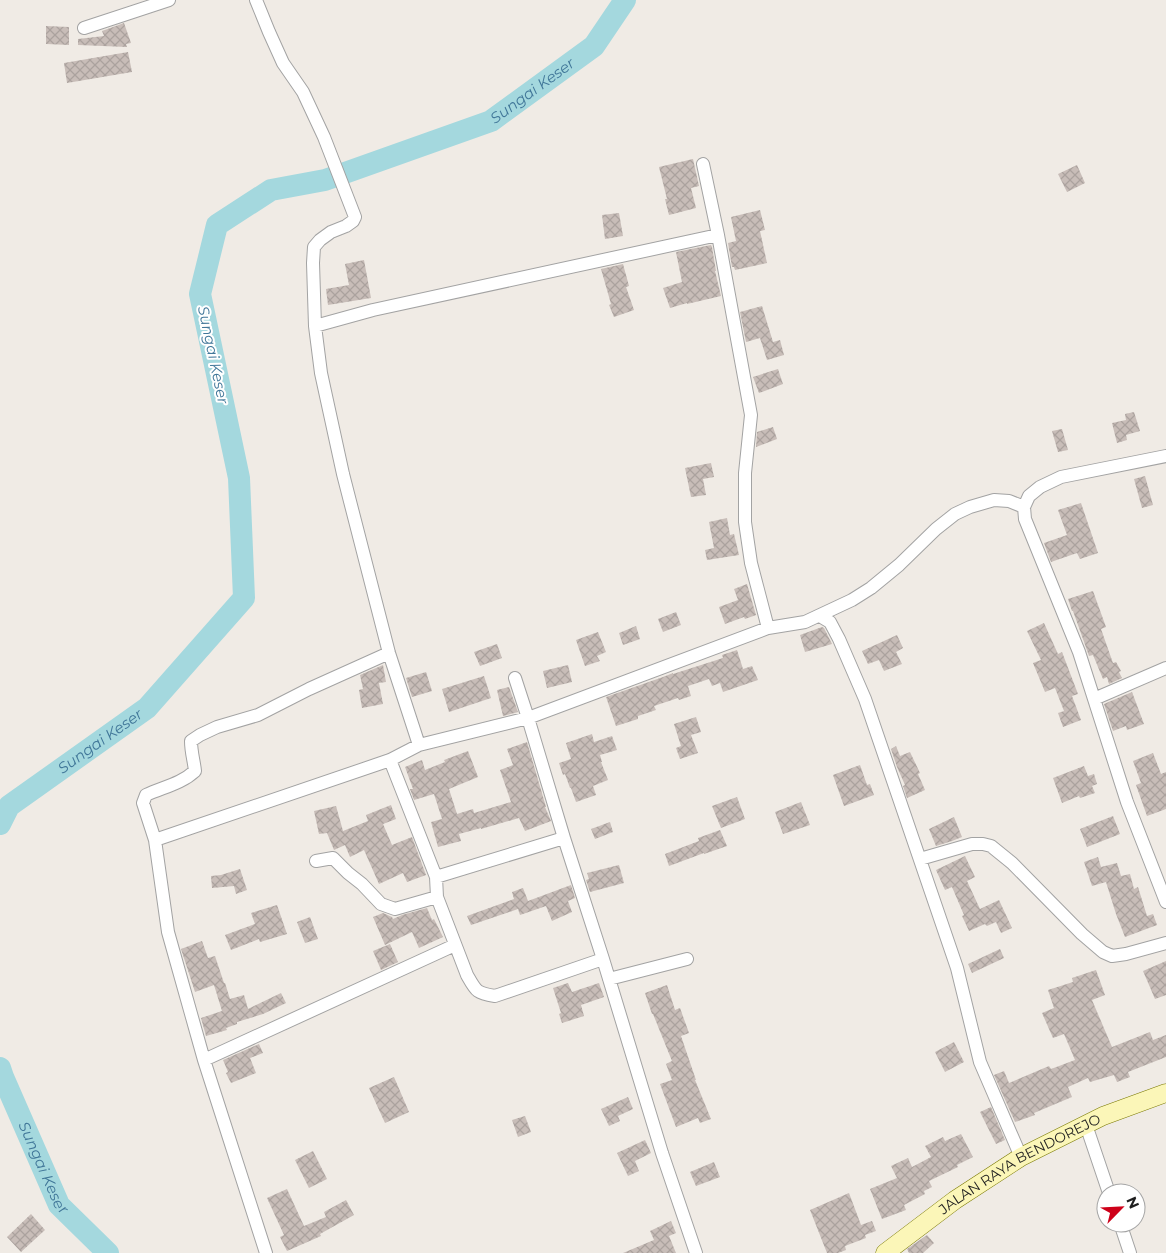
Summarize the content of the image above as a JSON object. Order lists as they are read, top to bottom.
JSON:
{
  "streets": {
    "main road": ["JALAN RAYA BENDOREJO"]
  },
  "water": ["Sungai Keser"],
  "north": "top right"
}
